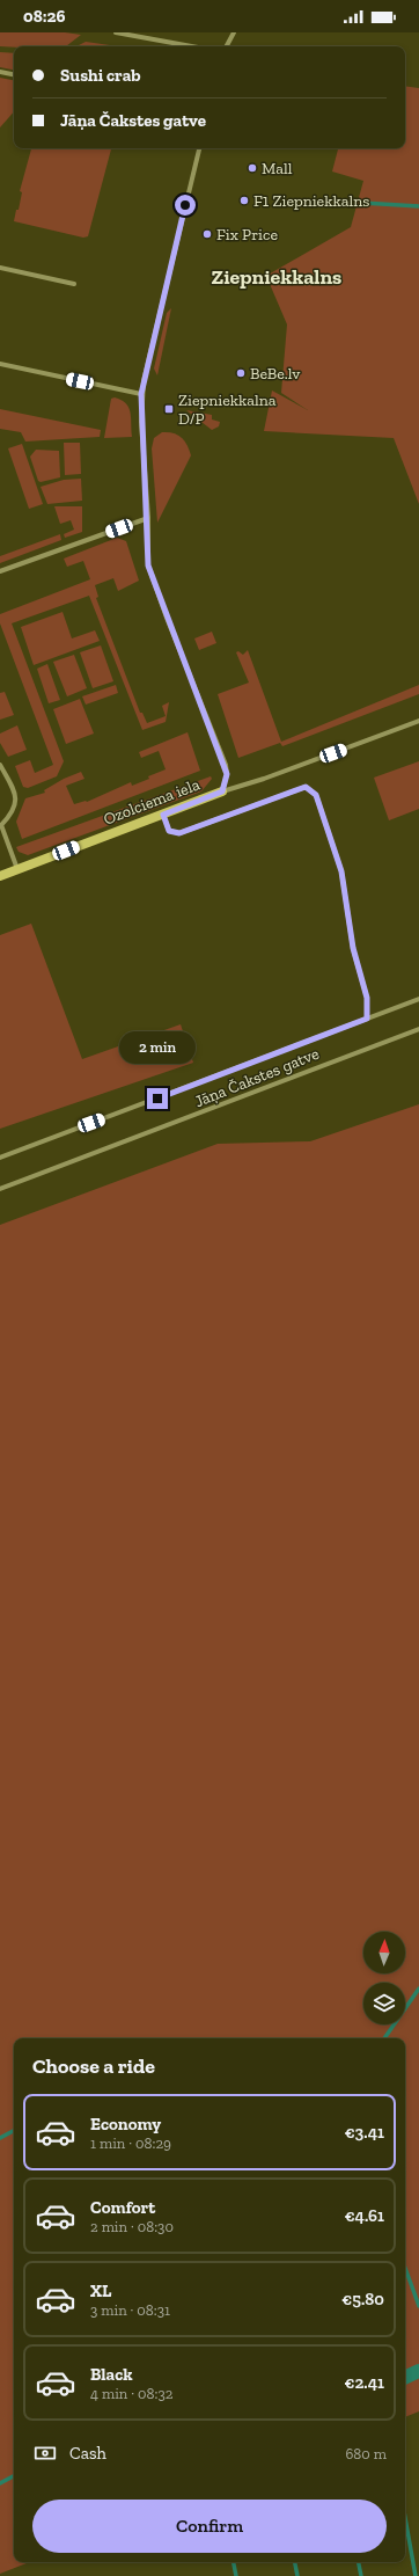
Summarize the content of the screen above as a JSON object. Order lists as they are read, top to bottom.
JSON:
{
  "streets": {
    "street": ["Ozolciema iela", "Jāņa Čakstes gatve"]
  },
  "districts": ["Ziepniekkalns"],
  "places": {
    "other": [
      "Mall",
      "F1 Ziepniekkalns",
      "Fix Price",
      "BeBe.lv"
    ],
    "transit": ["Ziepniekkalna D/P"]
  },
  "north": "top",
  "page": {
    "status": "08:26",
    "banner": ["Sushi crab", "Jāņa Čakstes gatve"],
    "bubble": "2 min",
    "heading": "Choose a ride",
    "list": [
      {
        "name": "Economy",
        "note": "1 min · 08:29",
        "value": "€3.41"
      },
      {
        "name": "Comfort",
        "note": "2 min · 08:30",
        "value": "€4.61"
      },
      {
        "name": "XL",
        "note": "3 min · 08:31",
        "value": "€5.80"
      },
      {
        "name": "Black",
        "note": "4 min · 08:32",
        "value": "€2.41"
      }
    ],
    "pay": ["Cash", "680 m"],
    "buttons": "Confirm"
  }
}
